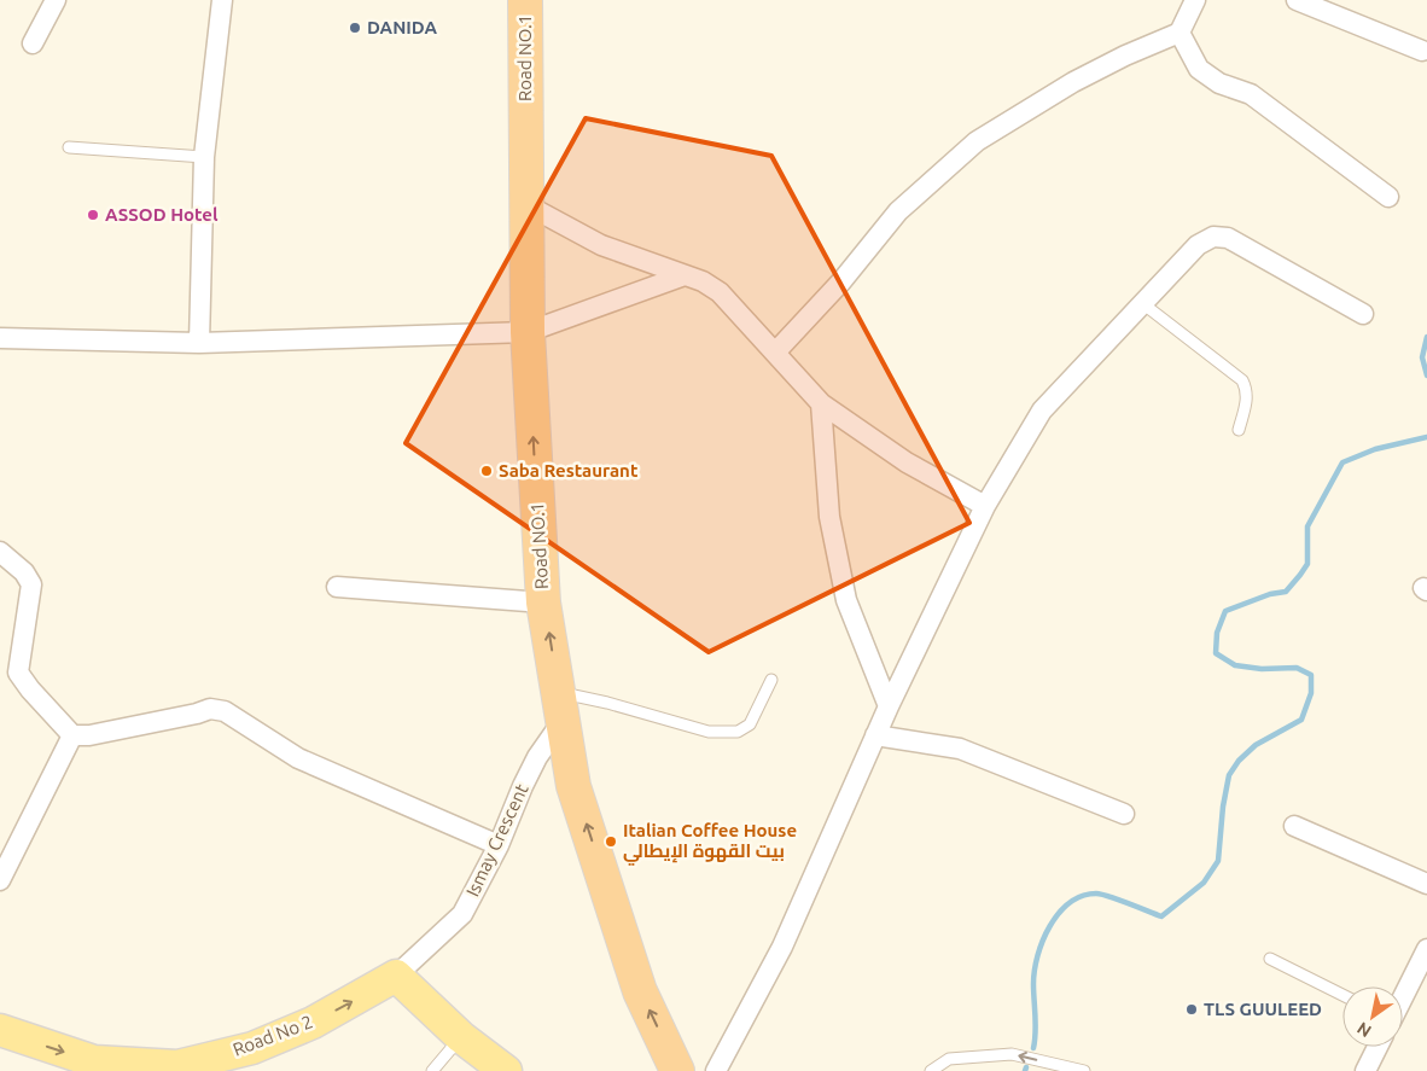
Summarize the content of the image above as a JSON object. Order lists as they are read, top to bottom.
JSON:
{
  "streets": {
    "highway": ["Road NO.1"],
    "main road": ["Road No 2"],
    "street": ["Ismay Crescent"]
  },
  "crossings": [
    ["Road NO.1", "Ismay Crescent"],
    ["Ismay Crescent", "Road No 2"]
  ],
  "one_way": ["Road NO.1", "Road No 2"],
  "places": [
    "DANIDA",
    "ASSOD Hotel",
    "Saba Restaurant",
    "Italian Coffee House بيت القهوة الإيطالي",
    "TLS GUULEED"
  ],
  "north": "bottom left"
}
